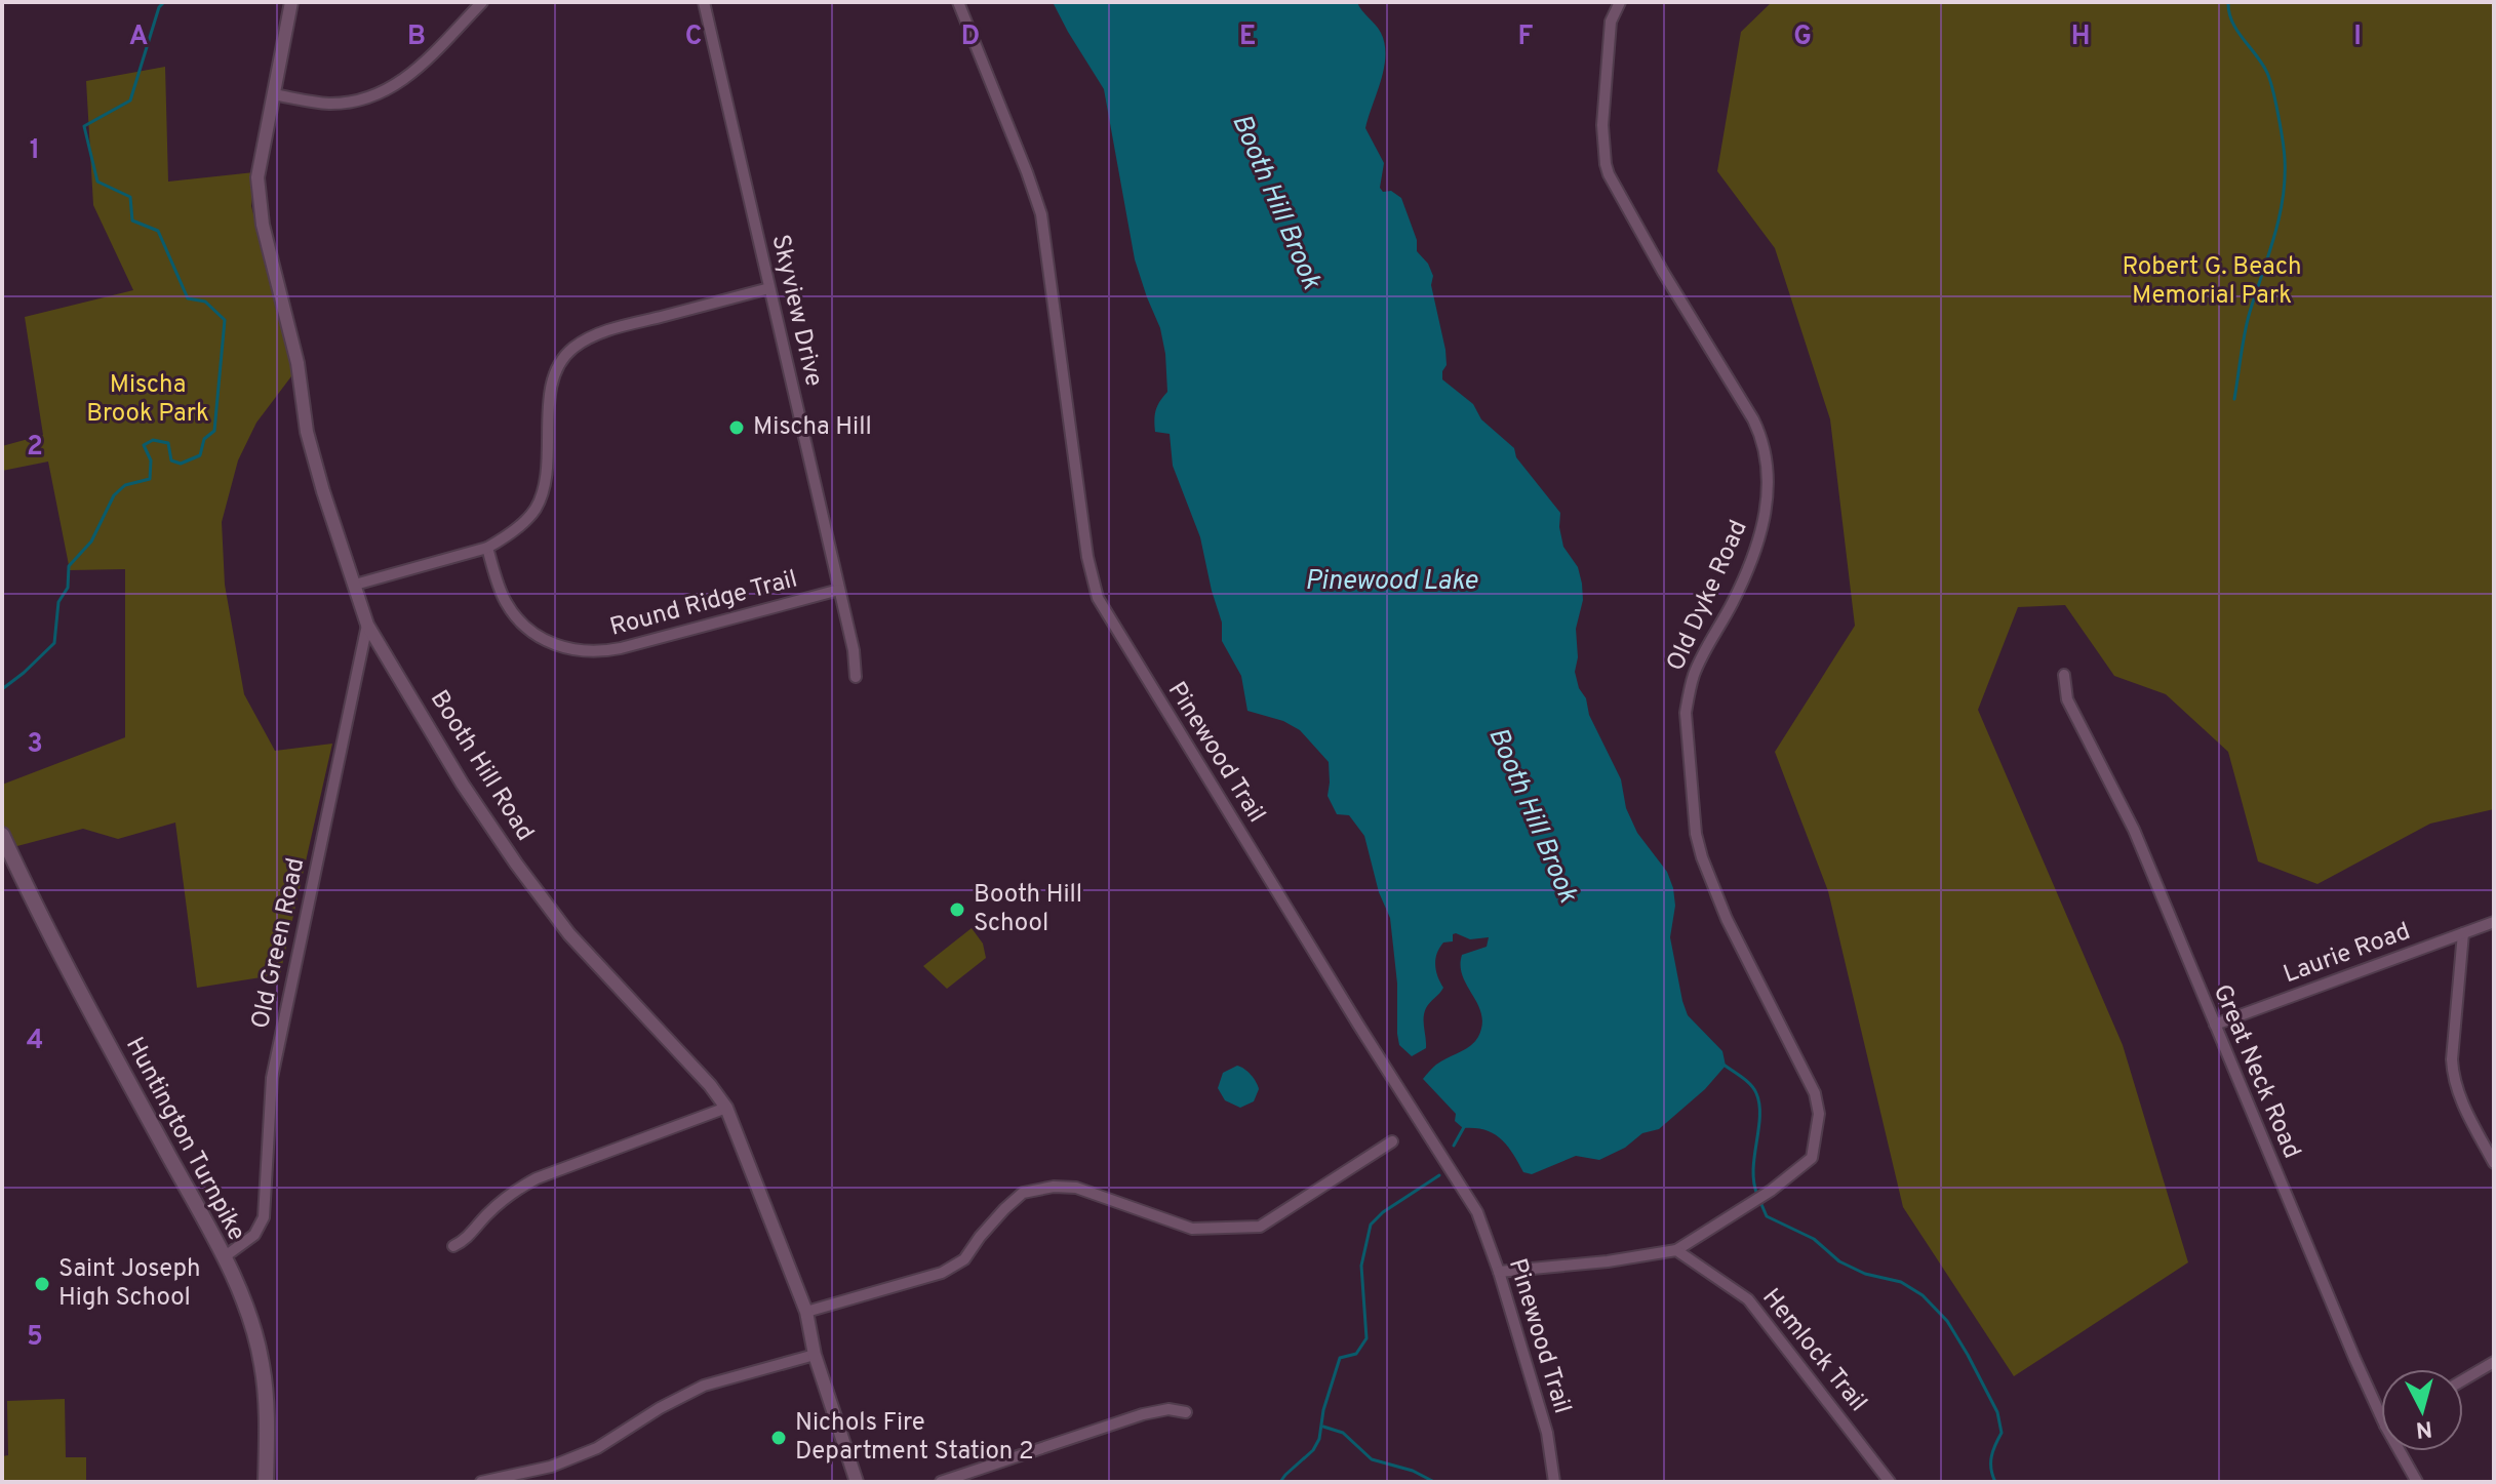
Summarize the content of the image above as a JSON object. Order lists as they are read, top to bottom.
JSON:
{
  "streets": {
    "main road": ["Huntington Turnpike"],
    "street": [
      "Skyview Drive",
      "Old Dyke Road",
      "Round Ridge Trail",
      "Pinewood Trail",
      "Booth Hill Road",
      "Old Green Road",
      "Laurie Road",
      "Great Neck Road",
      "Hemlock Trail"
    ]
  },
  "crossings": [
    ["Skyview Drive", "Round Ridge Trail"],
    ["Old Dyke Road", "Hemlock Trail"],
    ["Booth Hill Road", "Old Green Road"],
    ["Old Green Road", "Huntington Turnpike"],
    ["Laurie Road", "Great Neck Road"]
  ],
  "water": ["Booth Hill Brook", "Pinewood Lake"],
  "parks": ["Robert G. Beach Memorial Park", "Mischa Brook Park"],
  "places": [
    "Mischa Hill",
    "Booth Hill School",
    "Saint Joseph High School",
    "Nichols Fire Department Station 2"
  ],
  "north": "bottom",
  "grid": {
    "columns": [
      "A",
      "B",
      "C",
      "D",
      "E",
      "F",
      "G",
      "H",
      "I"
    ],
    "rows": [
      "1",
      "2",
      "3",
      "4",
      "5"
    ]
  }
}
